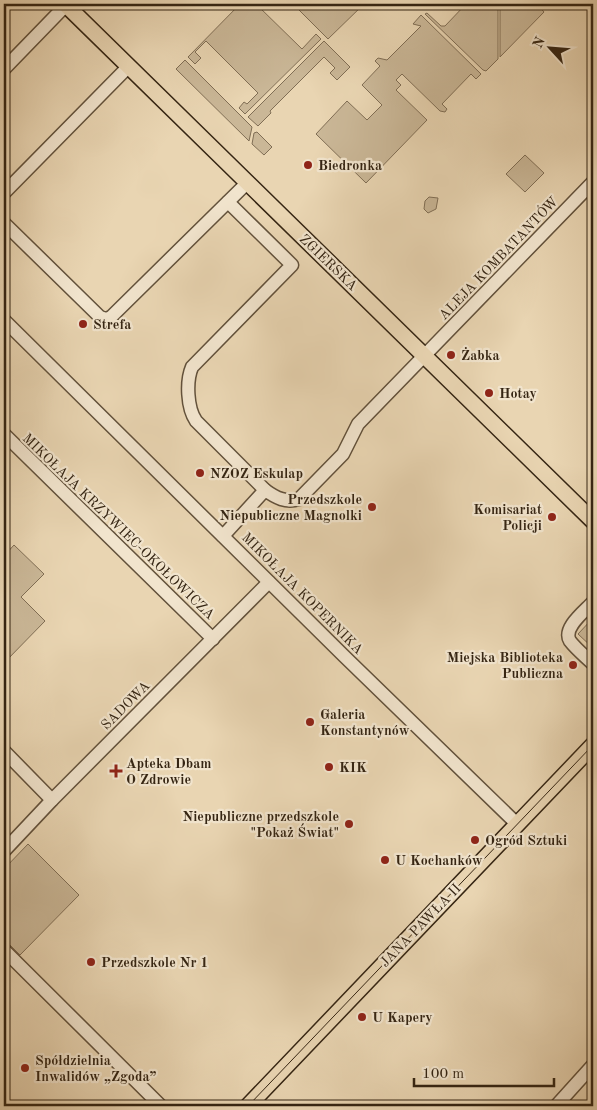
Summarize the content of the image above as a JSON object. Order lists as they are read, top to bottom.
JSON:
{
  "streets": {
    "main road": ["ZGIERSKA", "JANA PAWŁA II"],
    "street": [
      "ALEJA KOMBATANTÓW",
      "MIKOŁAJA KRZYWIEC-OKOŁOWICZA",
      "MIKOŁAJA KOPERNIKA",
      "SADOWA"
    ]
  },
  "crossings": [
    ["ALEJA KOMBATANTÓW", "ZGIERSKA"],
    ["MIKOŁAJA KRZYWIEC-OKOŁOWICZA", "SADOWA"],
    ["MIKOŁAJA KOPERNIKA", "SADOWA"],
    ["MIKOŁAJA KOPERNIKA", "JANA PAWŁA II"]
  ],
  "places": {
    "other": [
      "Biedronka",
      "Strefa",
      "Żabka",
      "Hotay",
      "NZOZ Eskulap",
      "Przedszkole Niepubliczne Magnolki",
      "Komisariat Policji",
      "Miejska Biblioteka Publiczna",
      "Galeria Konstantynów",
      "KIK",
      "Niepubliczne przedszkole \"Pokaż Świat\"",
      "Ogród Sztuki",
      "U Kochanków",
      "Przedszkole Nr 1",
      "U Kapery",
      "Spółdzielnia Inwalidów „Zgoda”"
    ],
    "health": ["Apteka Dbam O Zdrowie"]
  },
  "scale_bar": "100 m",
  "north": "top left"
}
